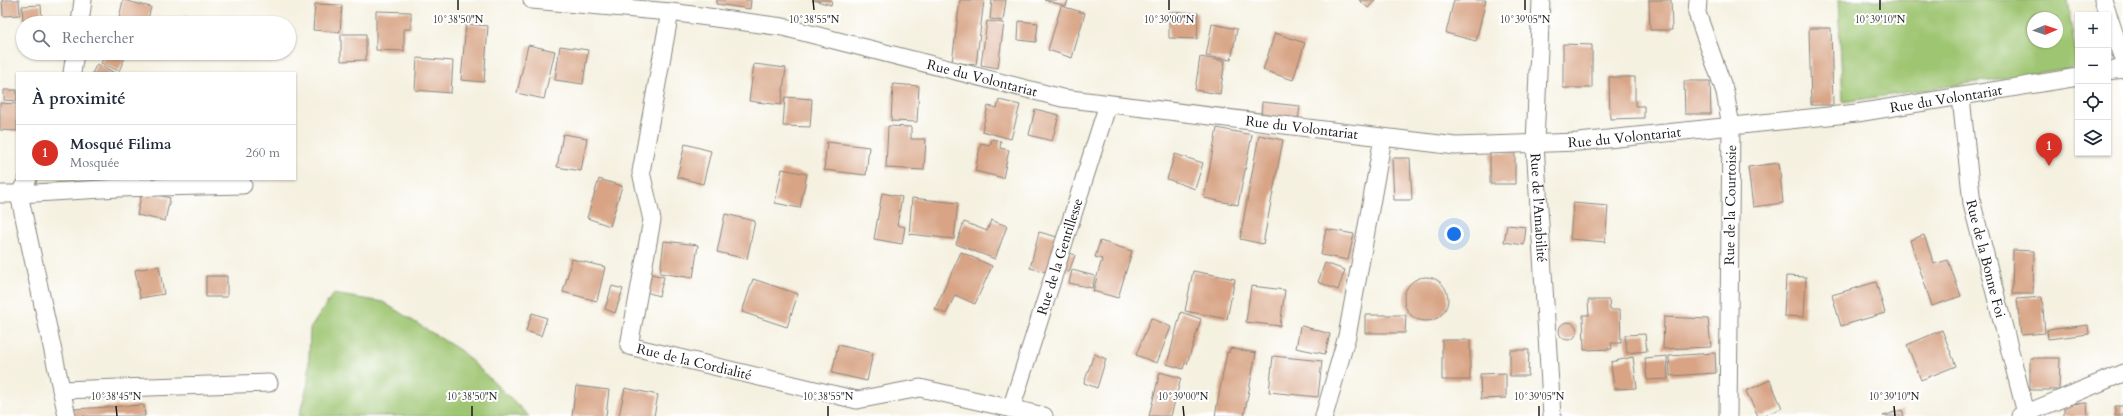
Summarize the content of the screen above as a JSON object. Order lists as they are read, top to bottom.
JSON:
{
  "streets": {
    "street": [
      "Rue du Volontariat",
      "Rue de la Courtoisie",
      "Rue de l'Amabilité",
      "Rue de la Gentillesse",
      "Rue de la Bonne Foi",
      "Rue de la Cordialité"
    ]
  },
  "crossings": [
    ["Rue du Volontariat", "Rue de la Courtoisie"],
    ["Rue du Volontariat", "Rue de l'Amabilité"],
    ["Rue du Volontariat", "Rue de la Gentillesse"],
    ["Rue du Volontariat", "Rue de la Bonne Foi"],
    ["Rue du Volontariat", "Rue de la Cordialité"],
    ["Rue de la Gentillesse", "Rue de la Cordialité"]
  ],
  "north": "right",
  "page": {
    "map_buttons": ["+", "−"],
    "search": "Rechercher",
    "heading": "À proximité",
    "list": [
      {
        "mark": "1",
        "name": "Mosqué Filima",
        "note": "Mosquée",
        "value": "260 m"
      }
    ],
    "pins": "1"
  },
  "coordinates": [
    "10°38'50\"N",
    "10°38'55\"N",
    "10°39'00\"N",
    "10°39'05\"N",
    "10°39'10\"N",
    "10°38'45\"N"
  ]
}
